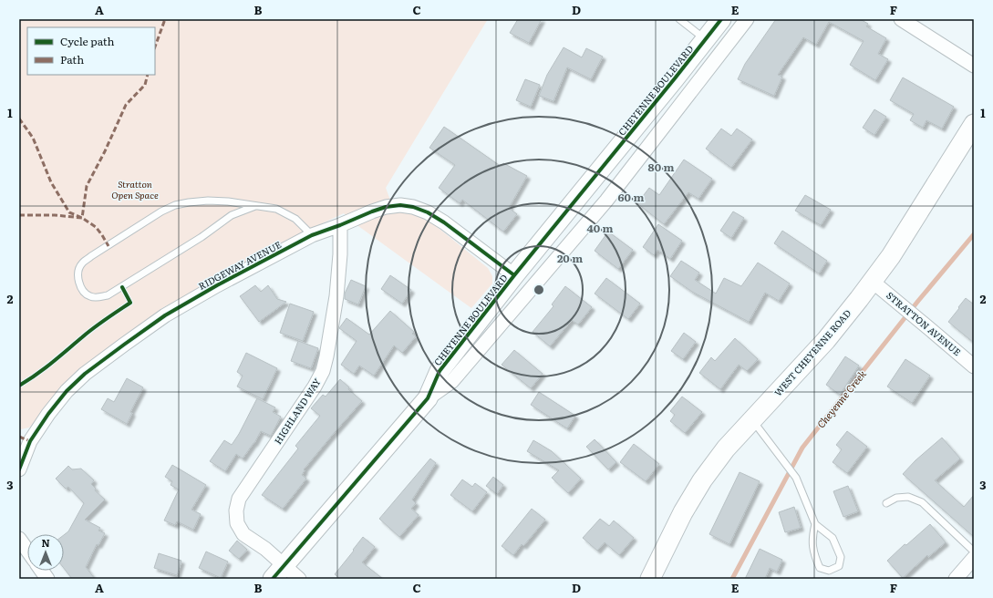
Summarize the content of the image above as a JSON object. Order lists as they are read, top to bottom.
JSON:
{
  "streets": {
    "street": [
      "CHEYENNE BOULEVARD",
      "RIDGEWAY AVENUE",
      "STRATTON AVENUE",
      "WEST CHEYENNE ROAD",
      "HIGHLAND WAY"
    ]
  },
  "crossings": [
    ["CHEYENNE BOULEVARD", "RIDGEWAY AVENUE"],
    ["CHEYENNE BOULEVARD", "HIGHLAND WAY"],
    ["RIDGEWAY AVENUE", "HIGHLAND WAY"],
    ["STRATTON AVENUE", "WEST CHEYENNE ROAD"]
  ],
  "water": ["Cheyenne Creek"],
  "parks": ["Stratton Open Space"],
  "legend": ["Cycle path", "Path"],
  "north": "top",
  "grid": {
    "columns": [
      "A",
      "B",
      "C",
      "D",
      "E",
      "F"
    ],
    "rows": ["1", "2", "3"]
  },
  "rings": [
    "80 m",
    "60 m",
    "40 m",
    "20 m"
  ]
}
